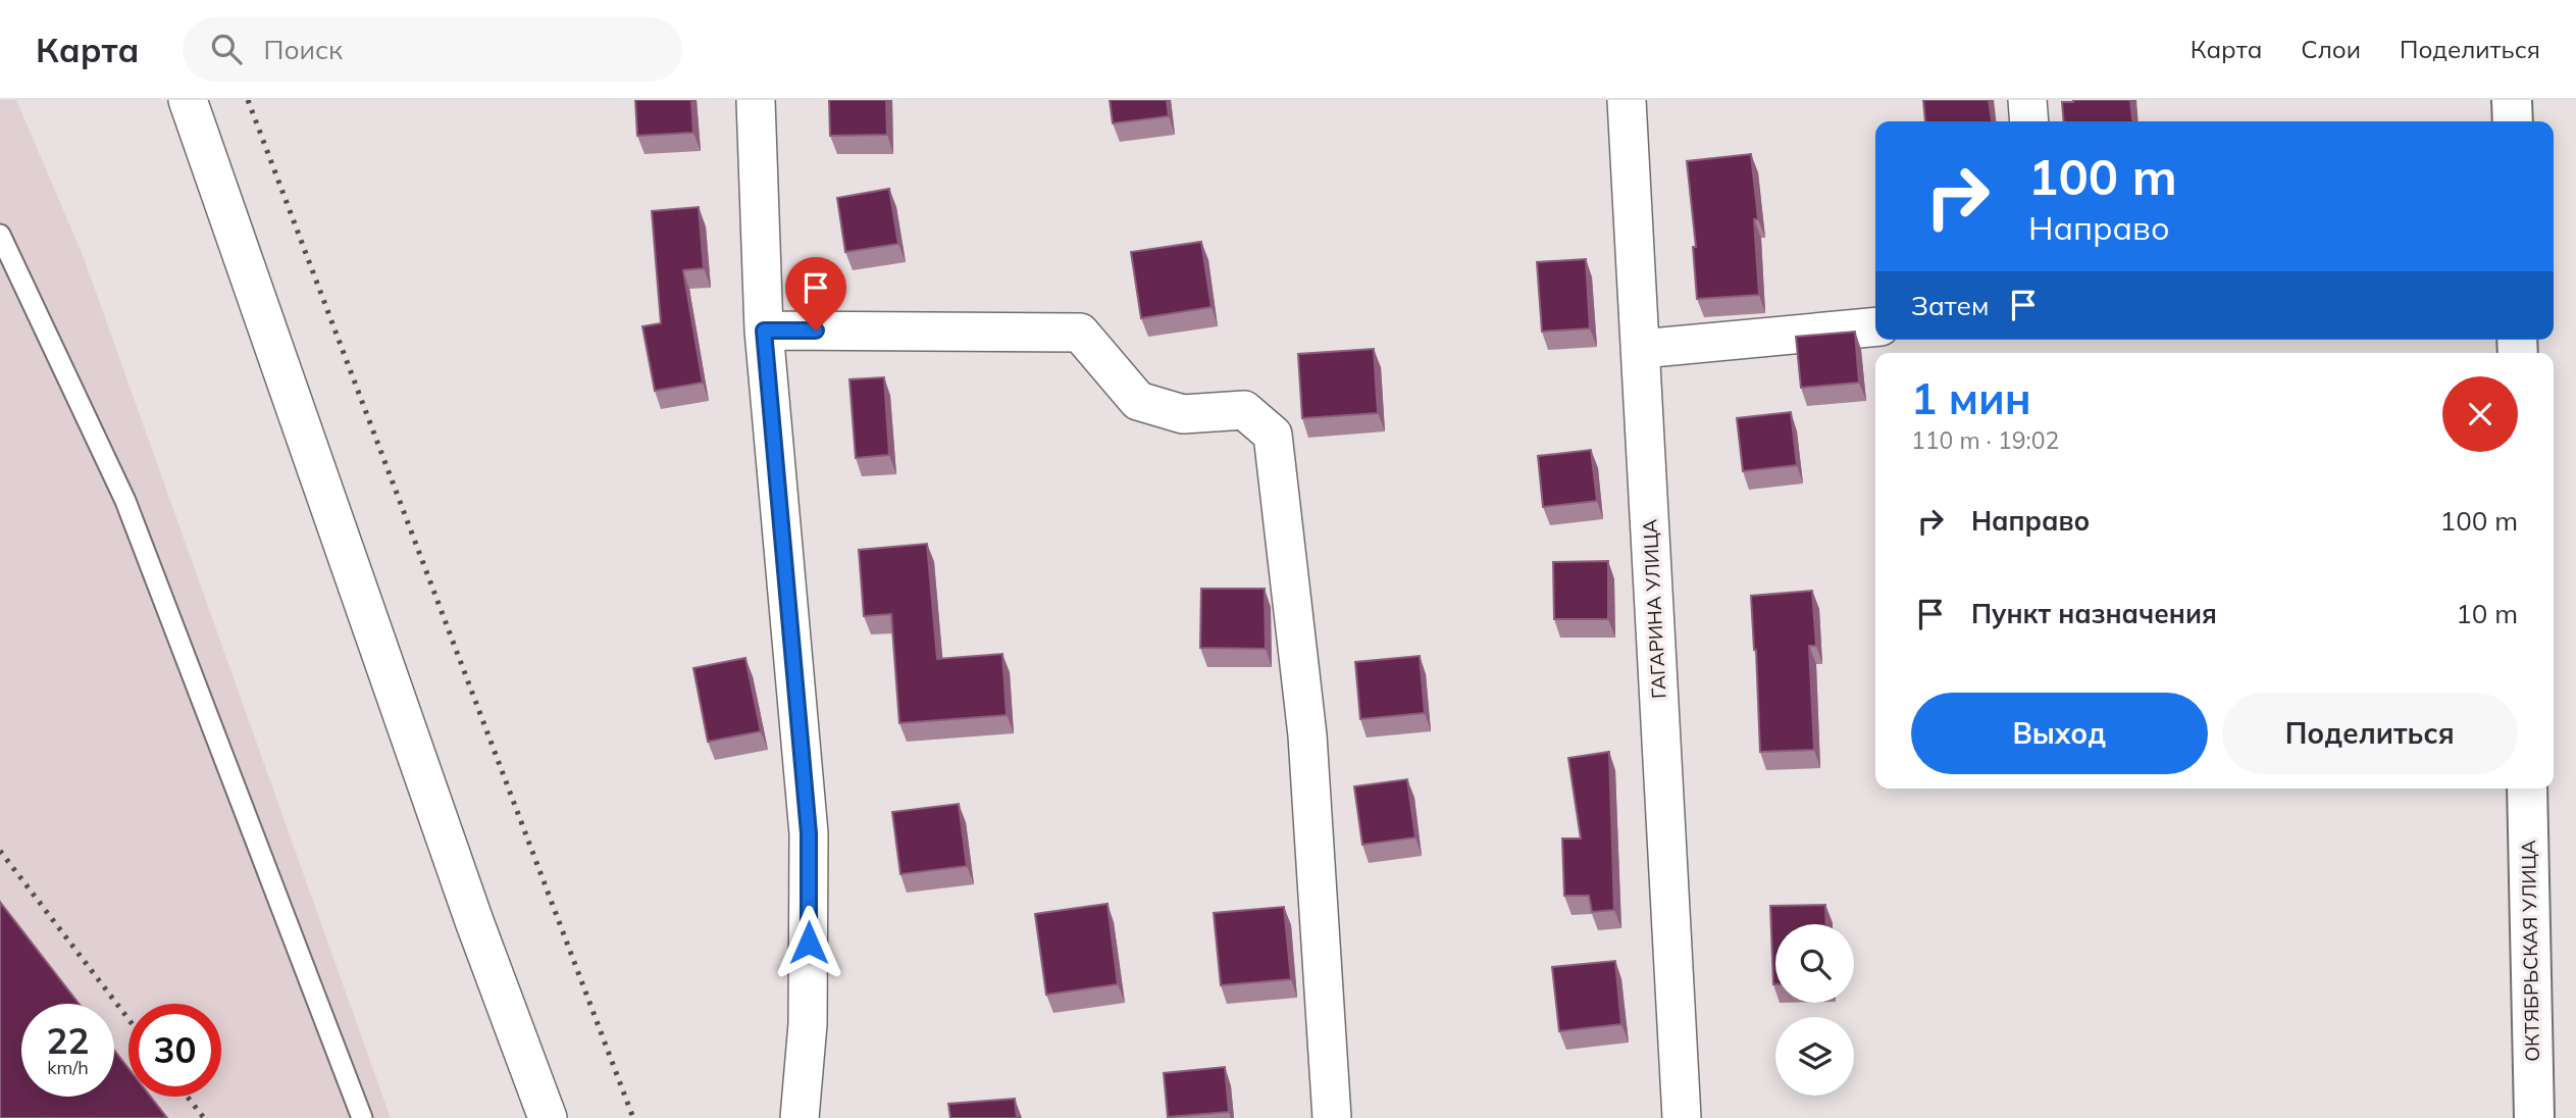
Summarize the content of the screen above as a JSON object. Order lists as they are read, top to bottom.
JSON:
{
  "streets": {
    "street": ["ГАГАРИНА УЛИЦА", "ОКТЯБРЬСКАЯ УЛИЦА"]
  },
  "page": {
    "header": "Карта",
    "search": "Поиск",
    "nav": ["Карта", "Слои", "Поделиться"],
    "turn": ["100 m", "Направо"],
    "then": "Затем",
    "heading": ["1 мин", "110 m · 19:02"],
    "list": [
      {
        "name": "Направо",
        "value": "100 m"
      },
      {
        "name": "Пункт назначения",
        "value": "10 m"
      }
    ],
    "buttons": ["Выход", "Поделиться"],
    "speed": "22 km/h",
    "limit": "30"
  }
}
